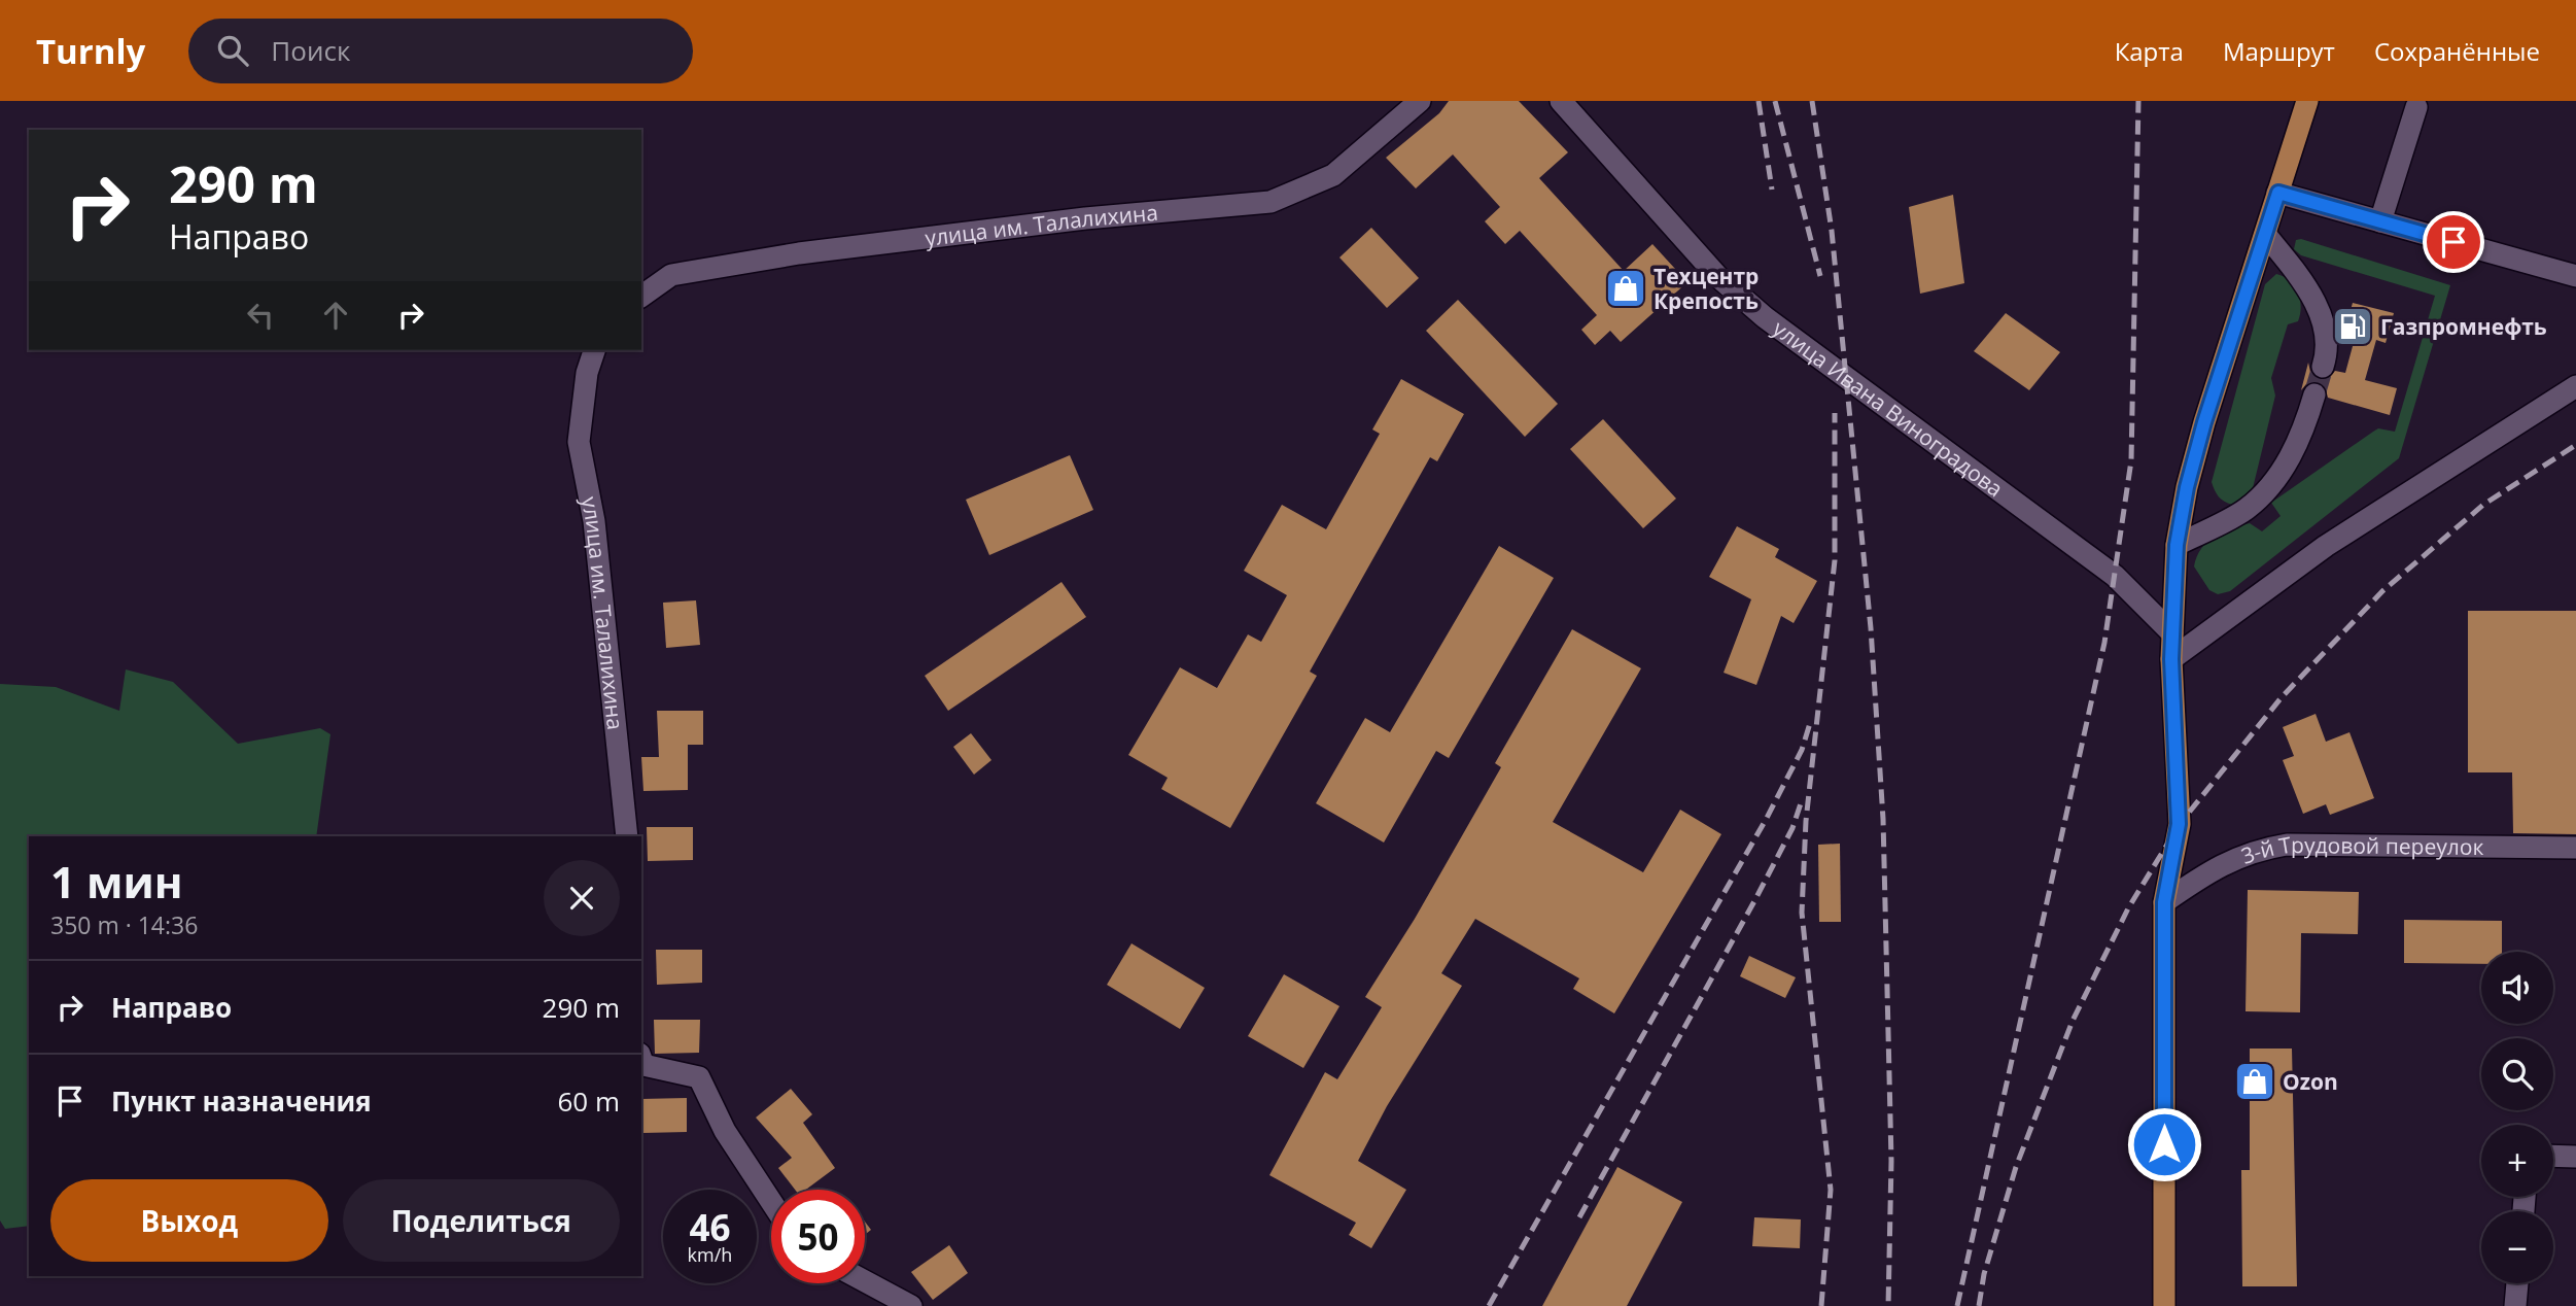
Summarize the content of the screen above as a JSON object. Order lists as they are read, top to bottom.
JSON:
{
  "streets": {
    "street": ["улица им. Талалихина", "улица Ивана Виноградова", "3-й Трудовой переулок"]
  },
  "places": {
    "shop": ["Техцентр Крепость", "Ozon"],
    "fuel station": ["Газпромнефть"]
  },
  "page": {
    "header": "Turnly",
    "search": "Поиск",
    "nav": ["Карта", "Маршрут", "Сохранённые"],
    "turn": ["290 m", "Направо"],
    "heading": ["1 мин", "350 m · 14:36"],
    "map_buttons": ["+", "−"],
    "list": [
      {
        "name": "Направо",
        "value": "290 m"
      },
      {
        "name": "Пункт назначения",
        "value": "60 m"
      }
    ],
    "buttons": ["Выход", "Поделиться"],
    "speed": "46 km/h",
    "limit": "50"
  }
}
